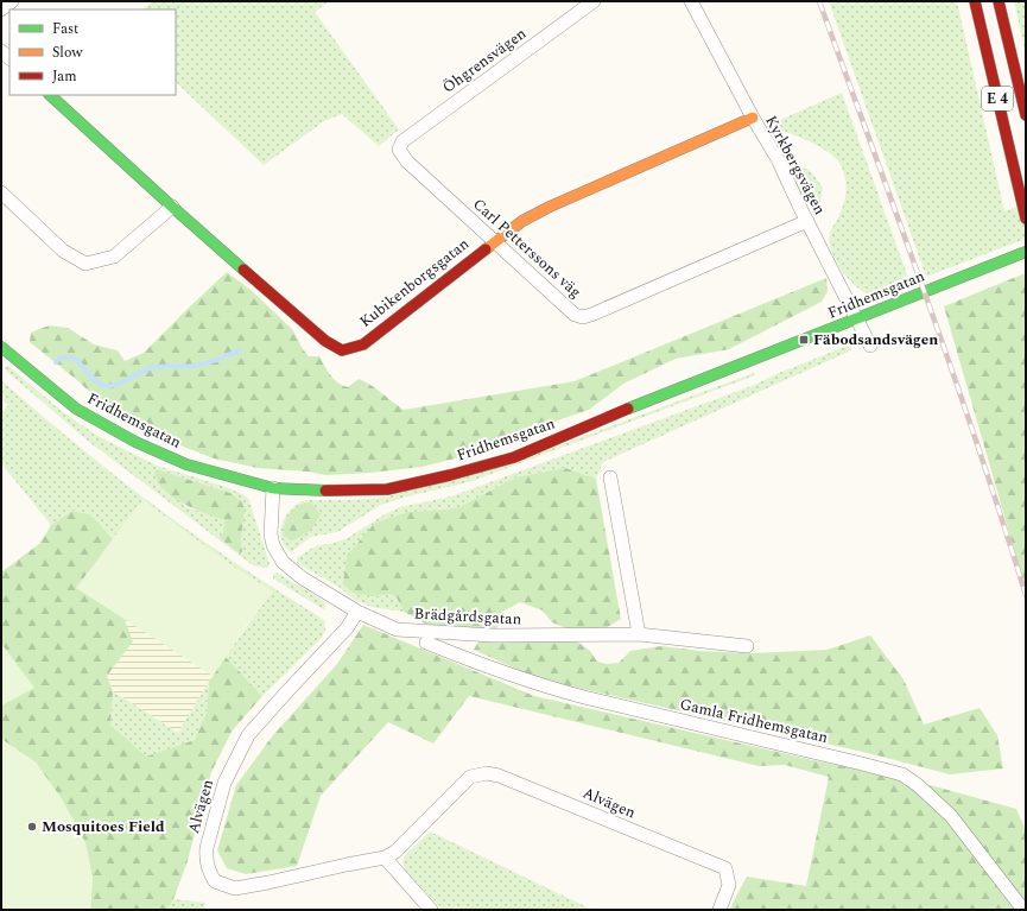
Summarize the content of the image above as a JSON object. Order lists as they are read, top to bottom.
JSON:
{
  "streets": {
    "main road": ["E 4", "Kubikenborgsgatan", "Fridhemsgatan"],
    "street": [
      "Öhgrensvägen",
      "Kyrkbergsvägen",
      "Carl Petterssons väg",
      "Brädgårdsgatan",
      "Gamla Fridhemsgatan",
      "Alvägen"
    ]
  },
  "crossings": [
    ["Öhgrensvägen", "Carl Petterssons väg"],
    ["Kyrkbergsvägen", "Carl Petterssons väg"],
    ["Kyrkbergsvägen", "Kubikenborgsgatan"],
    ["Kyrkbergsvägen", "Fridhemsgatan"],
    ["Carl Petterssons väg", "Kubikenborgsgatan"],
    ["Fridhemsgatan", "Brädgårdsgatan"],
    ["Brädgårdsgatan", "Alvägen"]
  ],
  "places": {
    "transit": ["Fäbodsandsvägen"],
    "other": ["Mosquitoes Field"]
  },
  "legend": ["Fast", "Slow", "Jam"]
}
